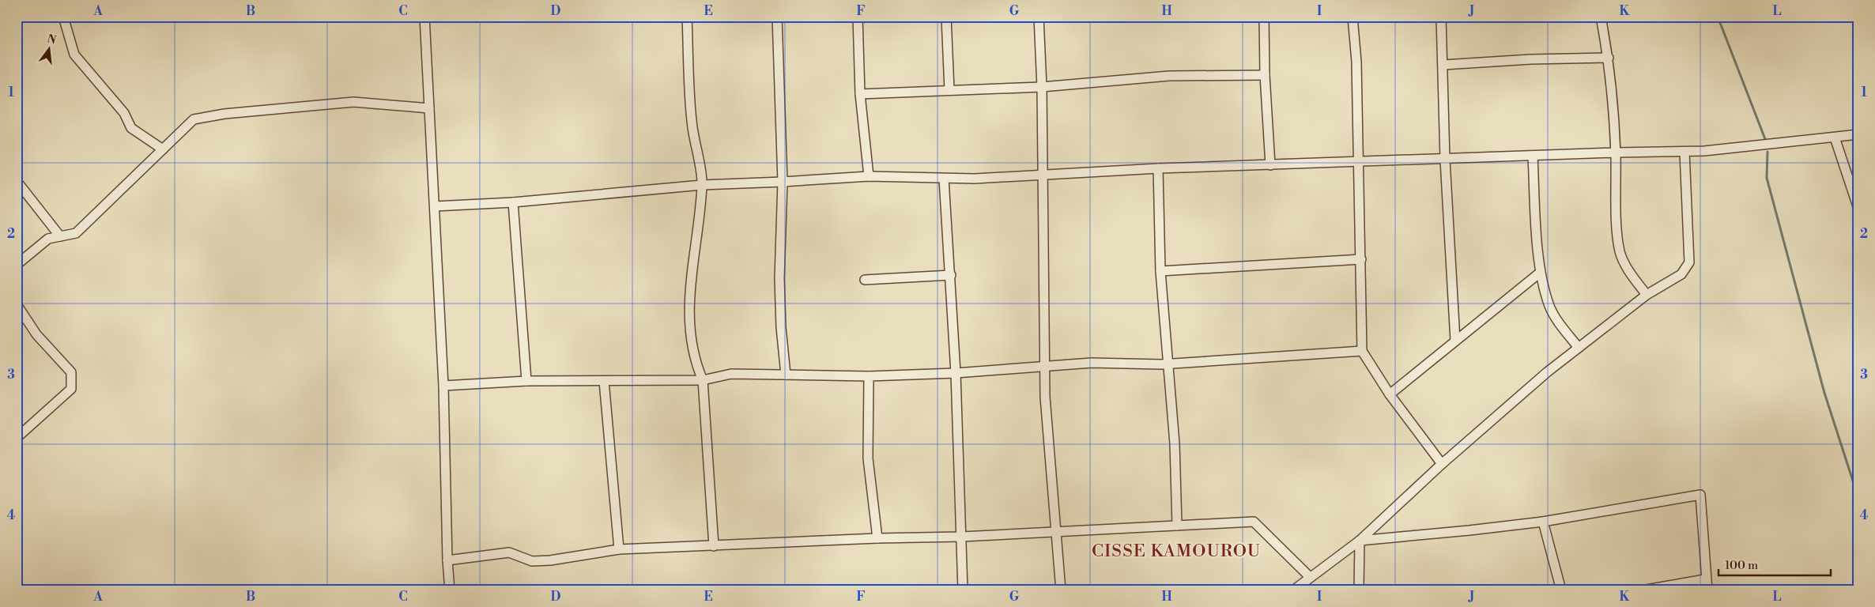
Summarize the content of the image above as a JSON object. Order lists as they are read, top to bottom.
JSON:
{
  "districts": ["CISSE KAMOUROU"],
  "scale_bar": "100 m",
  "north": "top",
  "grid": {
    "columns": [
      "A",
      "B",
      "C",
      "D",
      "E",
      "F",
      "G",
      "H",
      "I",
      "J",
      "K",
      "L"
    ],
    "rows": [
      "1",
      "2",
      "3",
      "4"
    ]
  }
}
